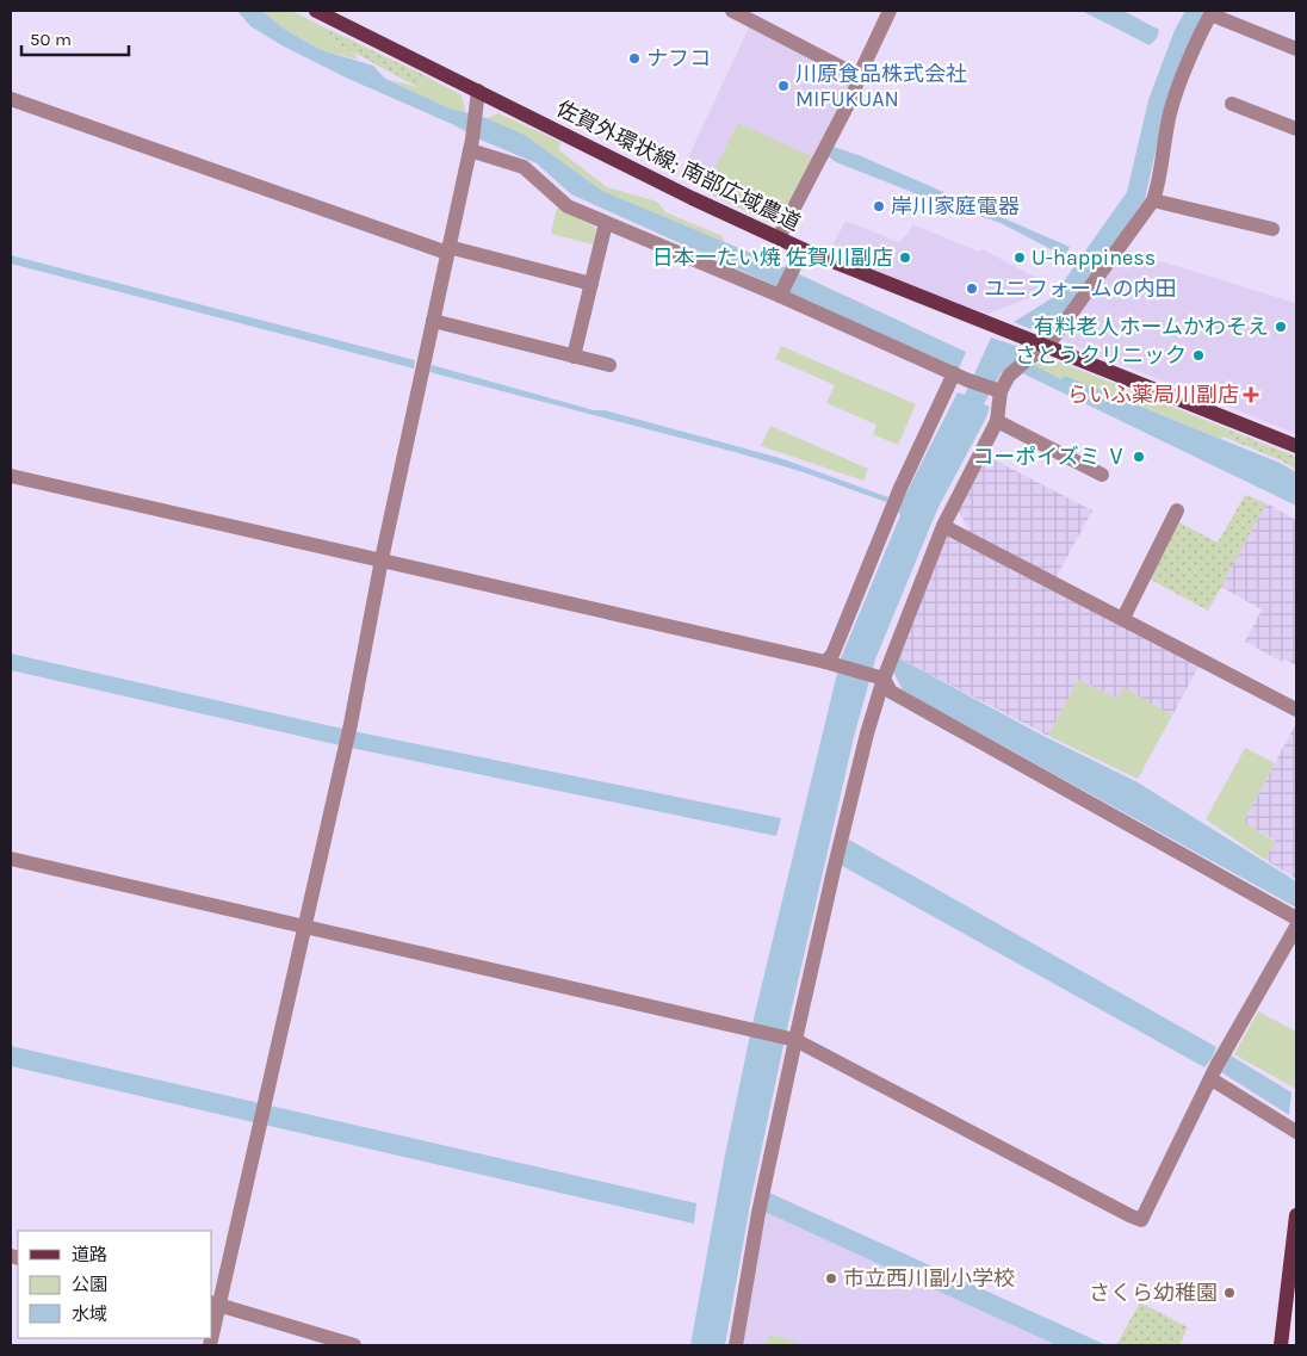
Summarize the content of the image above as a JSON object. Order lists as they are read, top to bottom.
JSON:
{
  "streets": {
    "main road": ["佐賀外環状線; 南部広域農道"]
  },
  "places": {
    "other": [
      "ナフコ",
      "川原食品株式会社 MIFUKUAN",
      "岸川家庭電器",
      "日本一たい焼 佐賀川副店",
      "U-happiness",
      "ユニフォームの内田",
      "有料老人ホームかわそえ",
      "さとうクリニック",
      "コーポイズミ Ⅴ",
      "市立西川副小学校",
      "さくら幼稚園"
    ],
    "health": ["らいふ薬局川副店"]
  },
  "legend": ["道路", "公園", "水域"],
  "scale_bar": "50 m"
}
